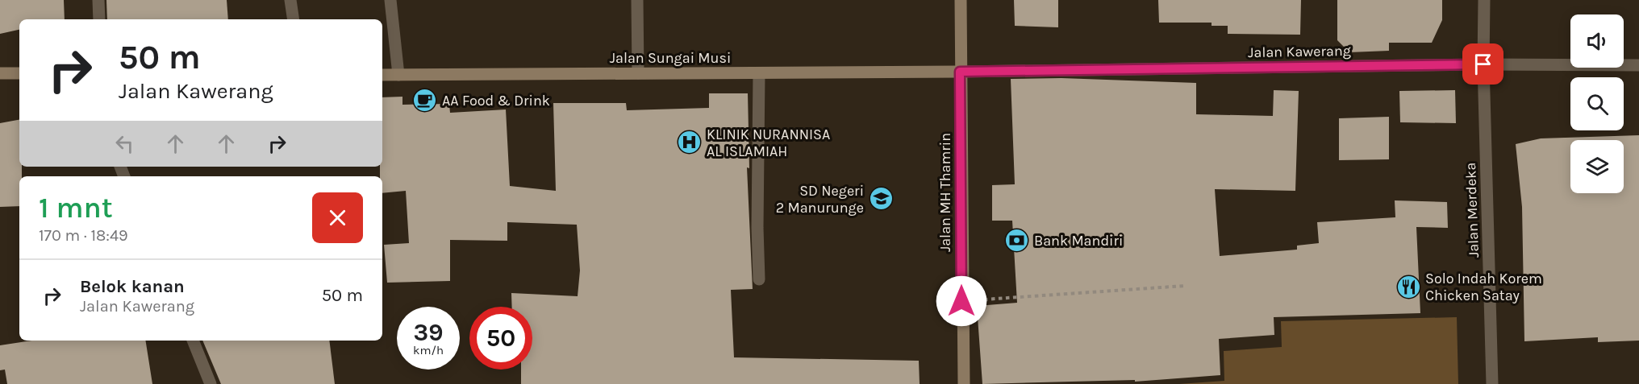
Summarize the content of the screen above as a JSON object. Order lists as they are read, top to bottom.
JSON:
{
  "streets": {
    "street": [
      "Jalan Kawerang",
      "Jalan Sungai Musi",
      "Jalan MH Thamrin",
      "Jalan Merdeka"
    ]
  },
  "crossings": [
    ["Jalan Kawerang", "Jalan Sungai Musi"],
    ["Jalan Kawerang", "Jalan MH Thamrin"],
    ["Jalan Kawerang", "Jalan Merdeka"],
    ["Jalan Sungai Musi", "Jalan MH Thamrin"]
  ],
  "places": {
    "cafe": ["AA Food & Drink"],
    "hospital": ["KLINIK NURANNISA AL ISLAMIAH"],
    "school or university": ["SD Negeri 2 Manurunge"],
    "bank": ["Bank Mandiri"],
    "restaurant": ["Solo Indah Korem Chicken Satay"]
  },
  "page": {
    "turn": ["50 m", "Jalan Kawerang"],
    "heading": ["1 mnt", "170 m · 18:49"],
    "list": [
      {
        "name": "Belok kanan",
        "note": "Jalan Kawerang",
        "value": "50 m"
      }
    ],
    "speed": "39 km/h",
    "limit": "50"
  }
}
